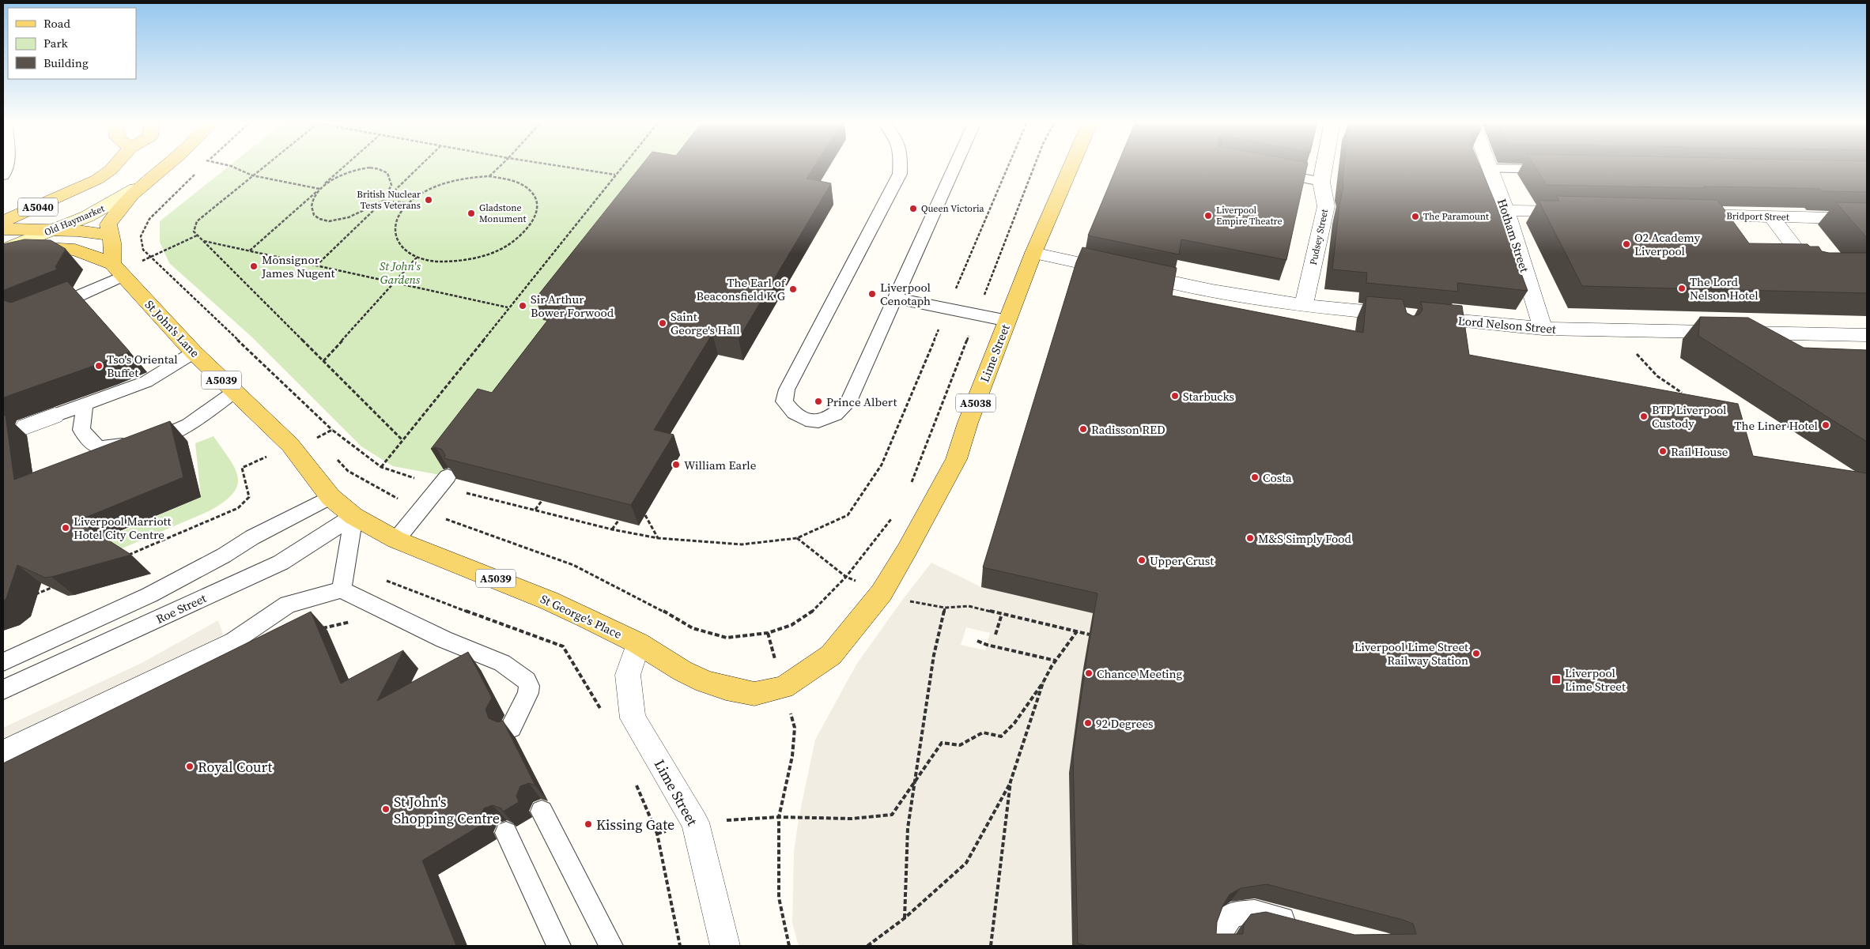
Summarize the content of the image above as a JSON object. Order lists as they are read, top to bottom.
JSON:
{
  "streets": {
    "main road": [
      "A5040",
      "Old Haymarket",
      "St John's Lane",
      "Lime Street",
      "A5039",
      "A5038",
      "St George's Place"
    ],
    "street": [
      "Bridport Street",
      "Hotham Street",
      "Pudsey Street",
      "Lord Nelson Street"
    ],
    "lane": ["Roe Street"]
  },
  "crossings": [
    ["Hotham Street", "Lord Nelson Street"],
    ["Pudsey Street", "Lord Nelson Street"],
    ["Lord Nelson Street", "Lime Street"],
    ["St John's Lane", "St George's Place"],
    ["Lime Street", "St George's Place"],
    ["Roe Street", "St George's Place"]
  ],
  "parks": ["St John's Gardens"],
  "places": {
    "other": [
      "British Nuclear Tests Veterans",
      "Queen Victoria",
      "Gladstone Monument",
      "Liverpool Empire Theatre",
      "The Paramount",
      "O2 Academy Liverpool",
      "Monsignor James Nugent",
      "The Lord Nelson Hotel",
      "The Earl of Beaconsfield K G",
      "Liverpool Cenotaph",
      "Sir Arthur Bower Forwood",
      "Saint George's Hall",
      "Tso's Oriental Buffet",
      "Starbucks",
      "Prince Albert",
      "BTP Liverpool Custody",
      "The Liner Hotel",
      "Radisson RED",
      "Rail House",
      "William Earle",
      "Costa",
      "Liverpool Marriott Hotel City Centre",
      "M&S Simply Food",
      "Upper Crust",
      "Liverpool Lime Street Railway Station",
      "Chance Meeting",
      "92 Degrees",
      "Royal Court",
      "St John's Shopping Centre",
      "Kissing Gate"
    ],
    "transit": ["Liverpool Lime Street"]
  },
  "legend": ["Road", "Park", "Building"]
}
